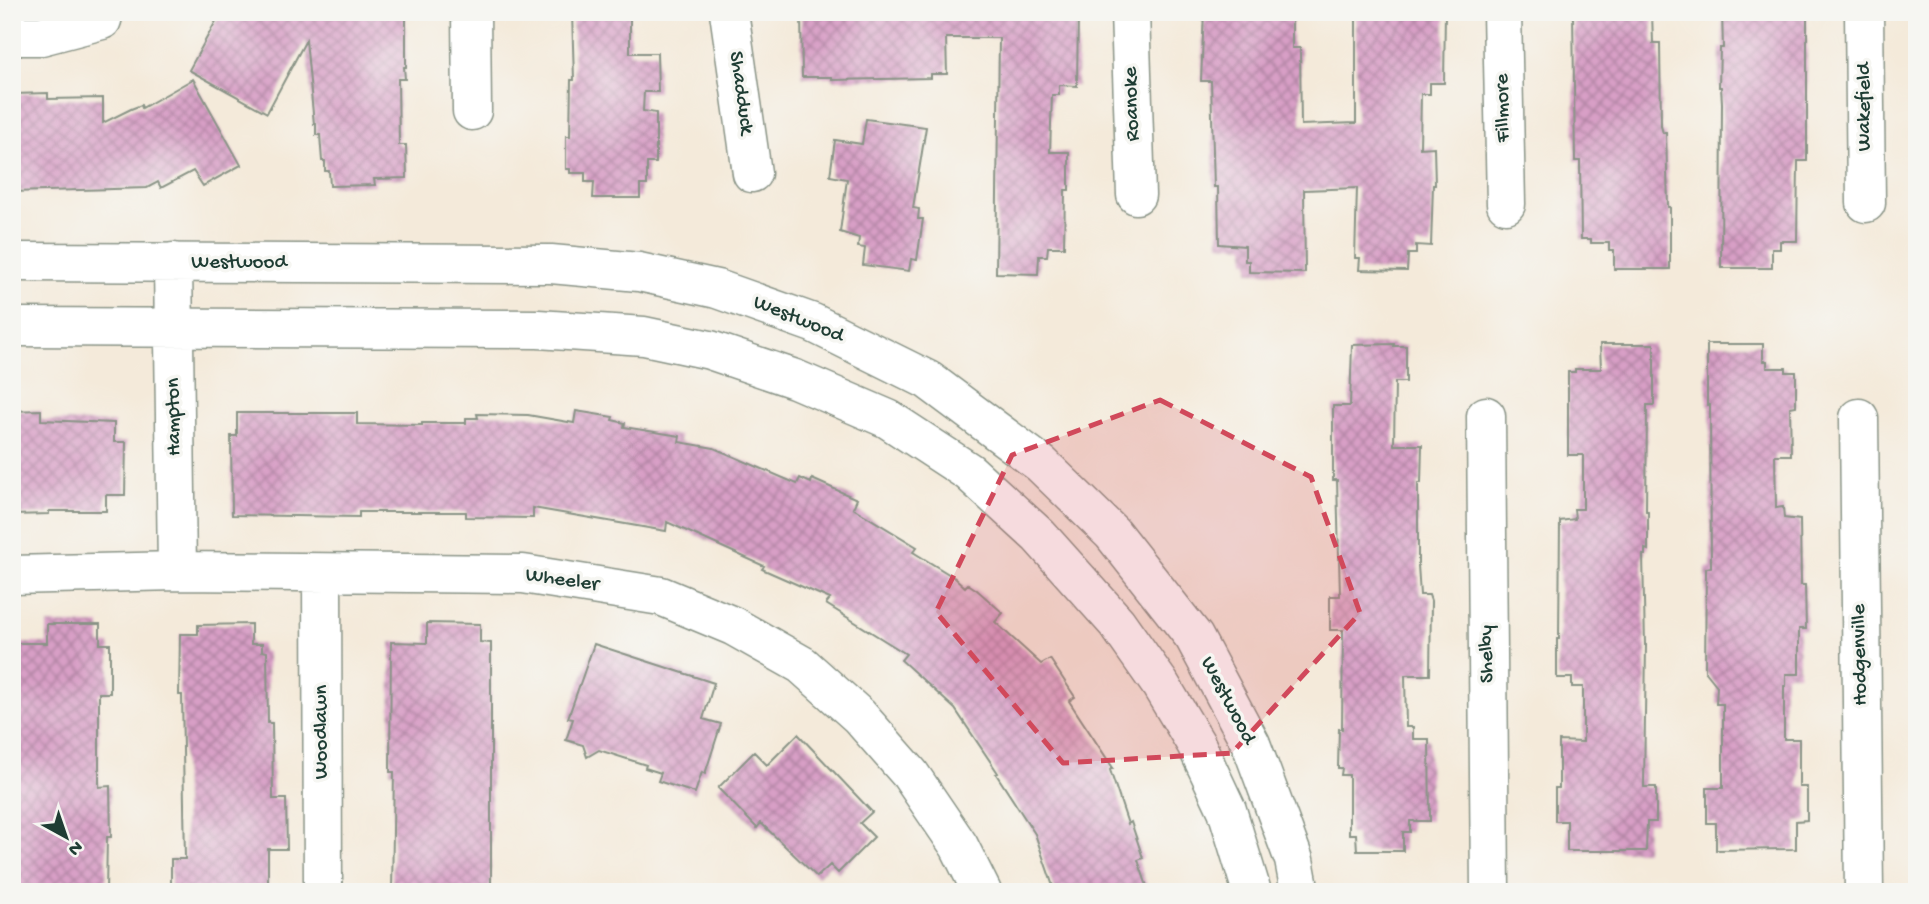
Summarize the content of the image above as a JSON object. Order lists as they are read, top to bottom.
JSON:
{
  "streets": {
    "street": [
      "Shadduck",
      "Roanoke",
      "Wakefield",
      "Fillmore",
      "Westwood",
      "Hampton",
      "Wheeler",
      "Shelby",
      "Hodgenville",
      "Woodlawn"
    ]
  },
  "crossings": [
    ["Westwood", "Hampton"],
    ["Hampton", "Wheeler"],
    ["Wheeler", "Woodlawn"]
  ],
  "north": "bottom right"
}
